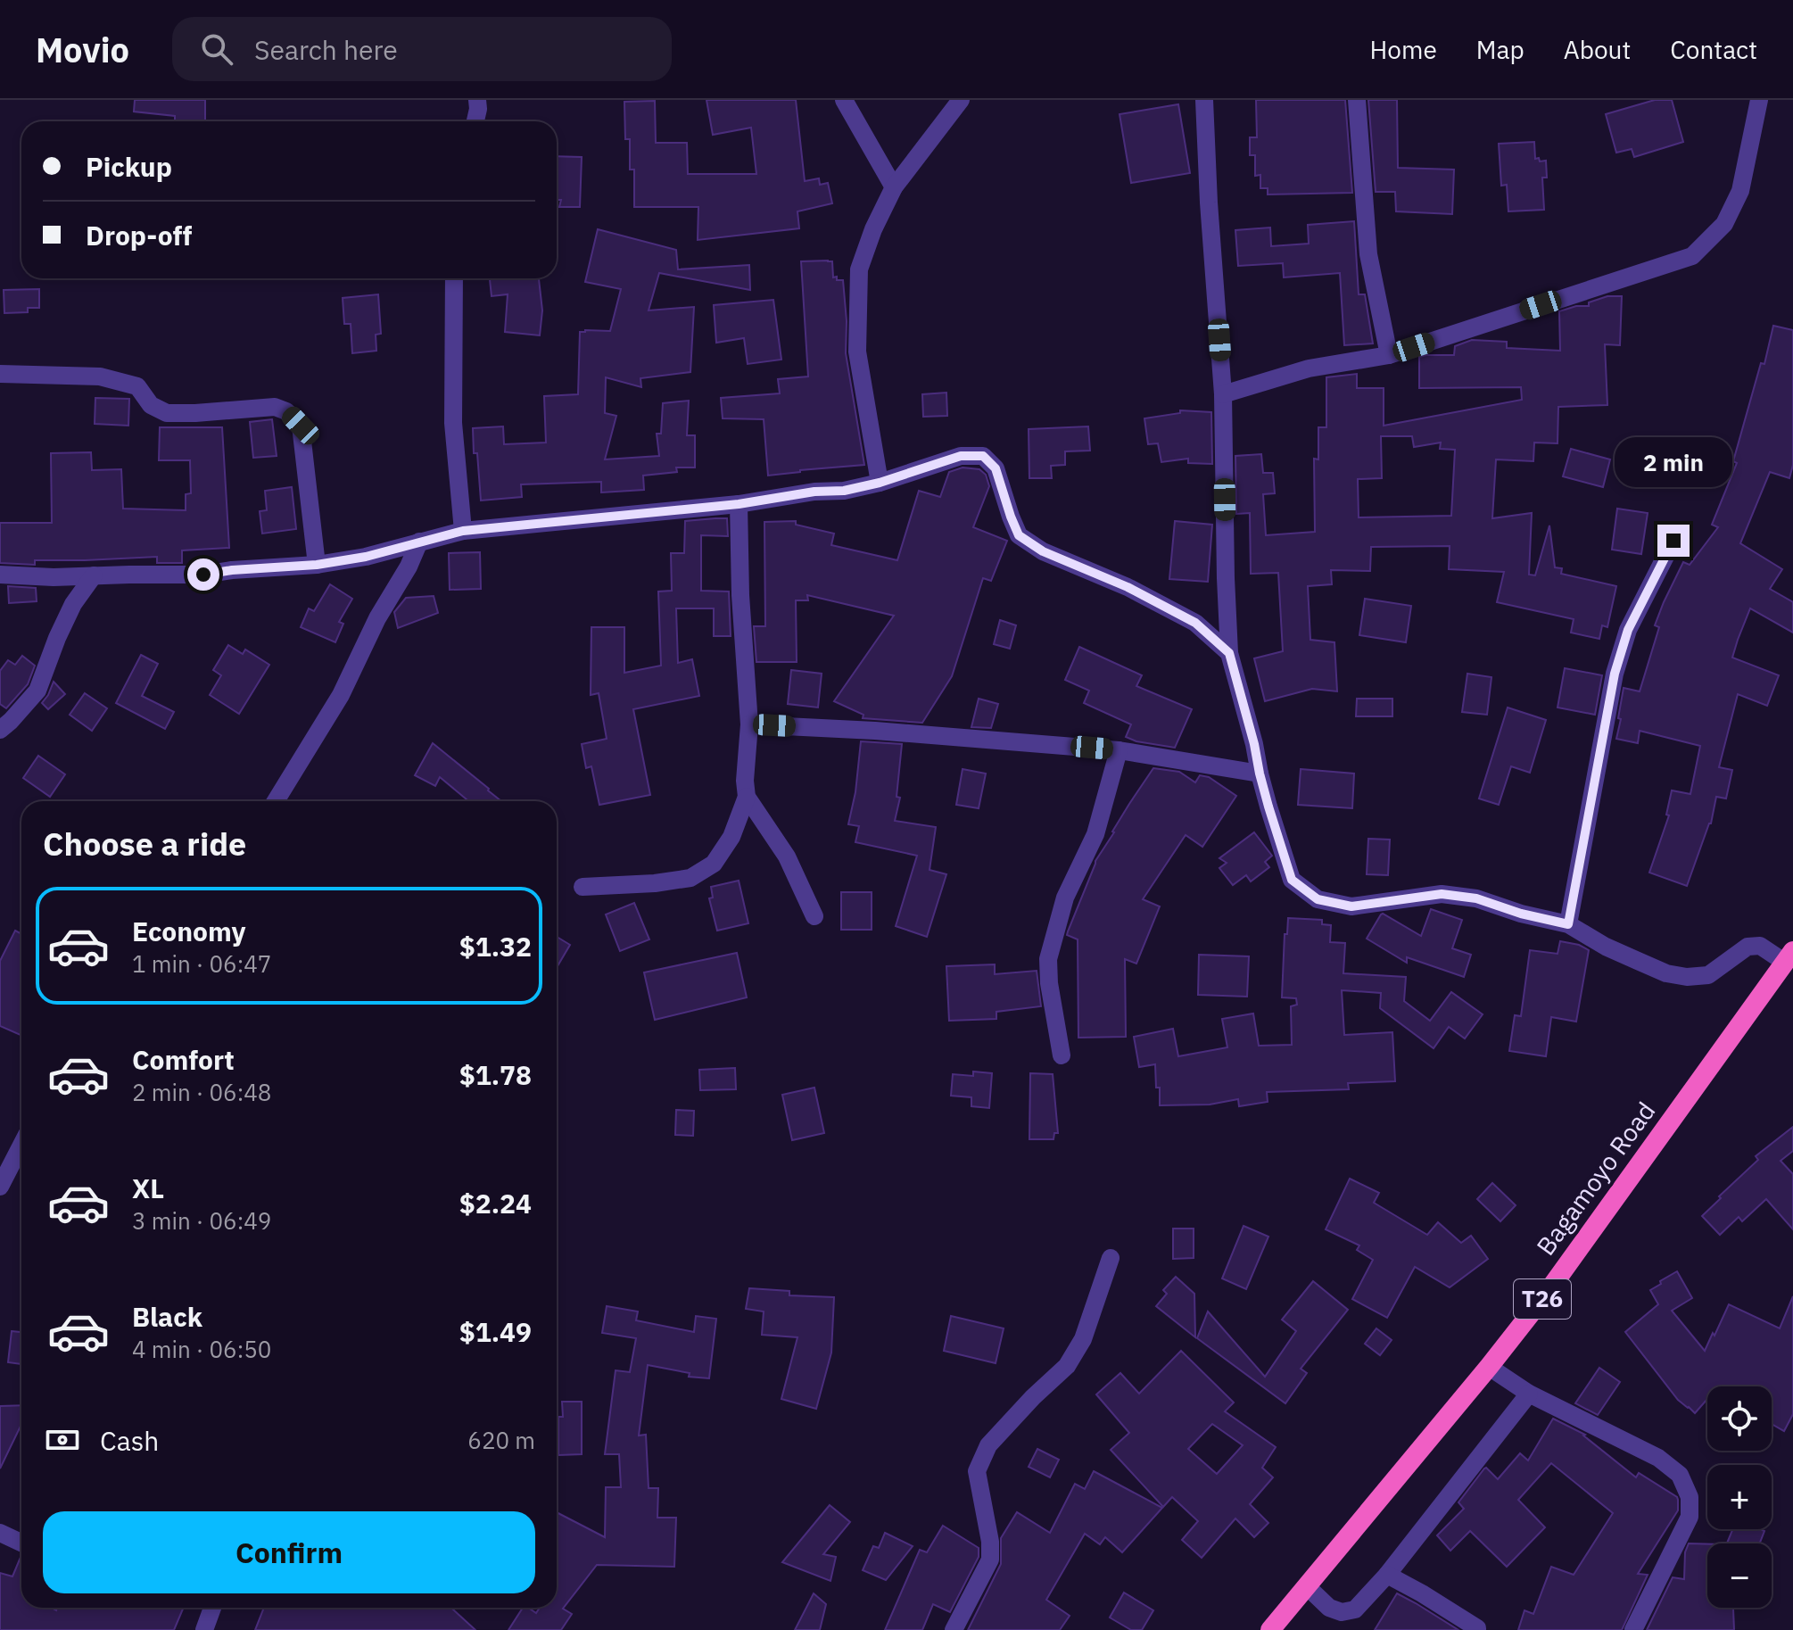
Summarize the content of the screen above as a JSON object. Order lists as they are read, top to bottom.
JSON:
{
  "streets": {
    "highway": ["Bagamoyo Road", "T26"]
  },
  "page": {
    "header": "Movio",
    "search": "Search here",
    "nav": [
      "Home",
      "Map",
      "About",
      "Contact"
    ],
    "banner": ["Pickup", "Drop-off"],
    "bubble": "2 min",
    "heading": "Choose a ride",
    "list": [
      {
        "name": "Economy",
        "note": "1 min · 06:47",
        "value": "$1.32"
      },
      {
        "name": "Comfort",
        "note": "2 min · 06:48",
        "value": "$1.78"
      },
      {
        "name": "XL",
        "note": "3 min · 06:49",
        "value": "$2.24"
      },
      {
        "name": "Black",
        "note": "4 min · 06:50",
        "value": "$1.49"
      }
    ],
    "map_buttons": ["+", "−"],
    "pay": ["Cash", "620 m"],
    "buttons": "Confirm"
  }
}
